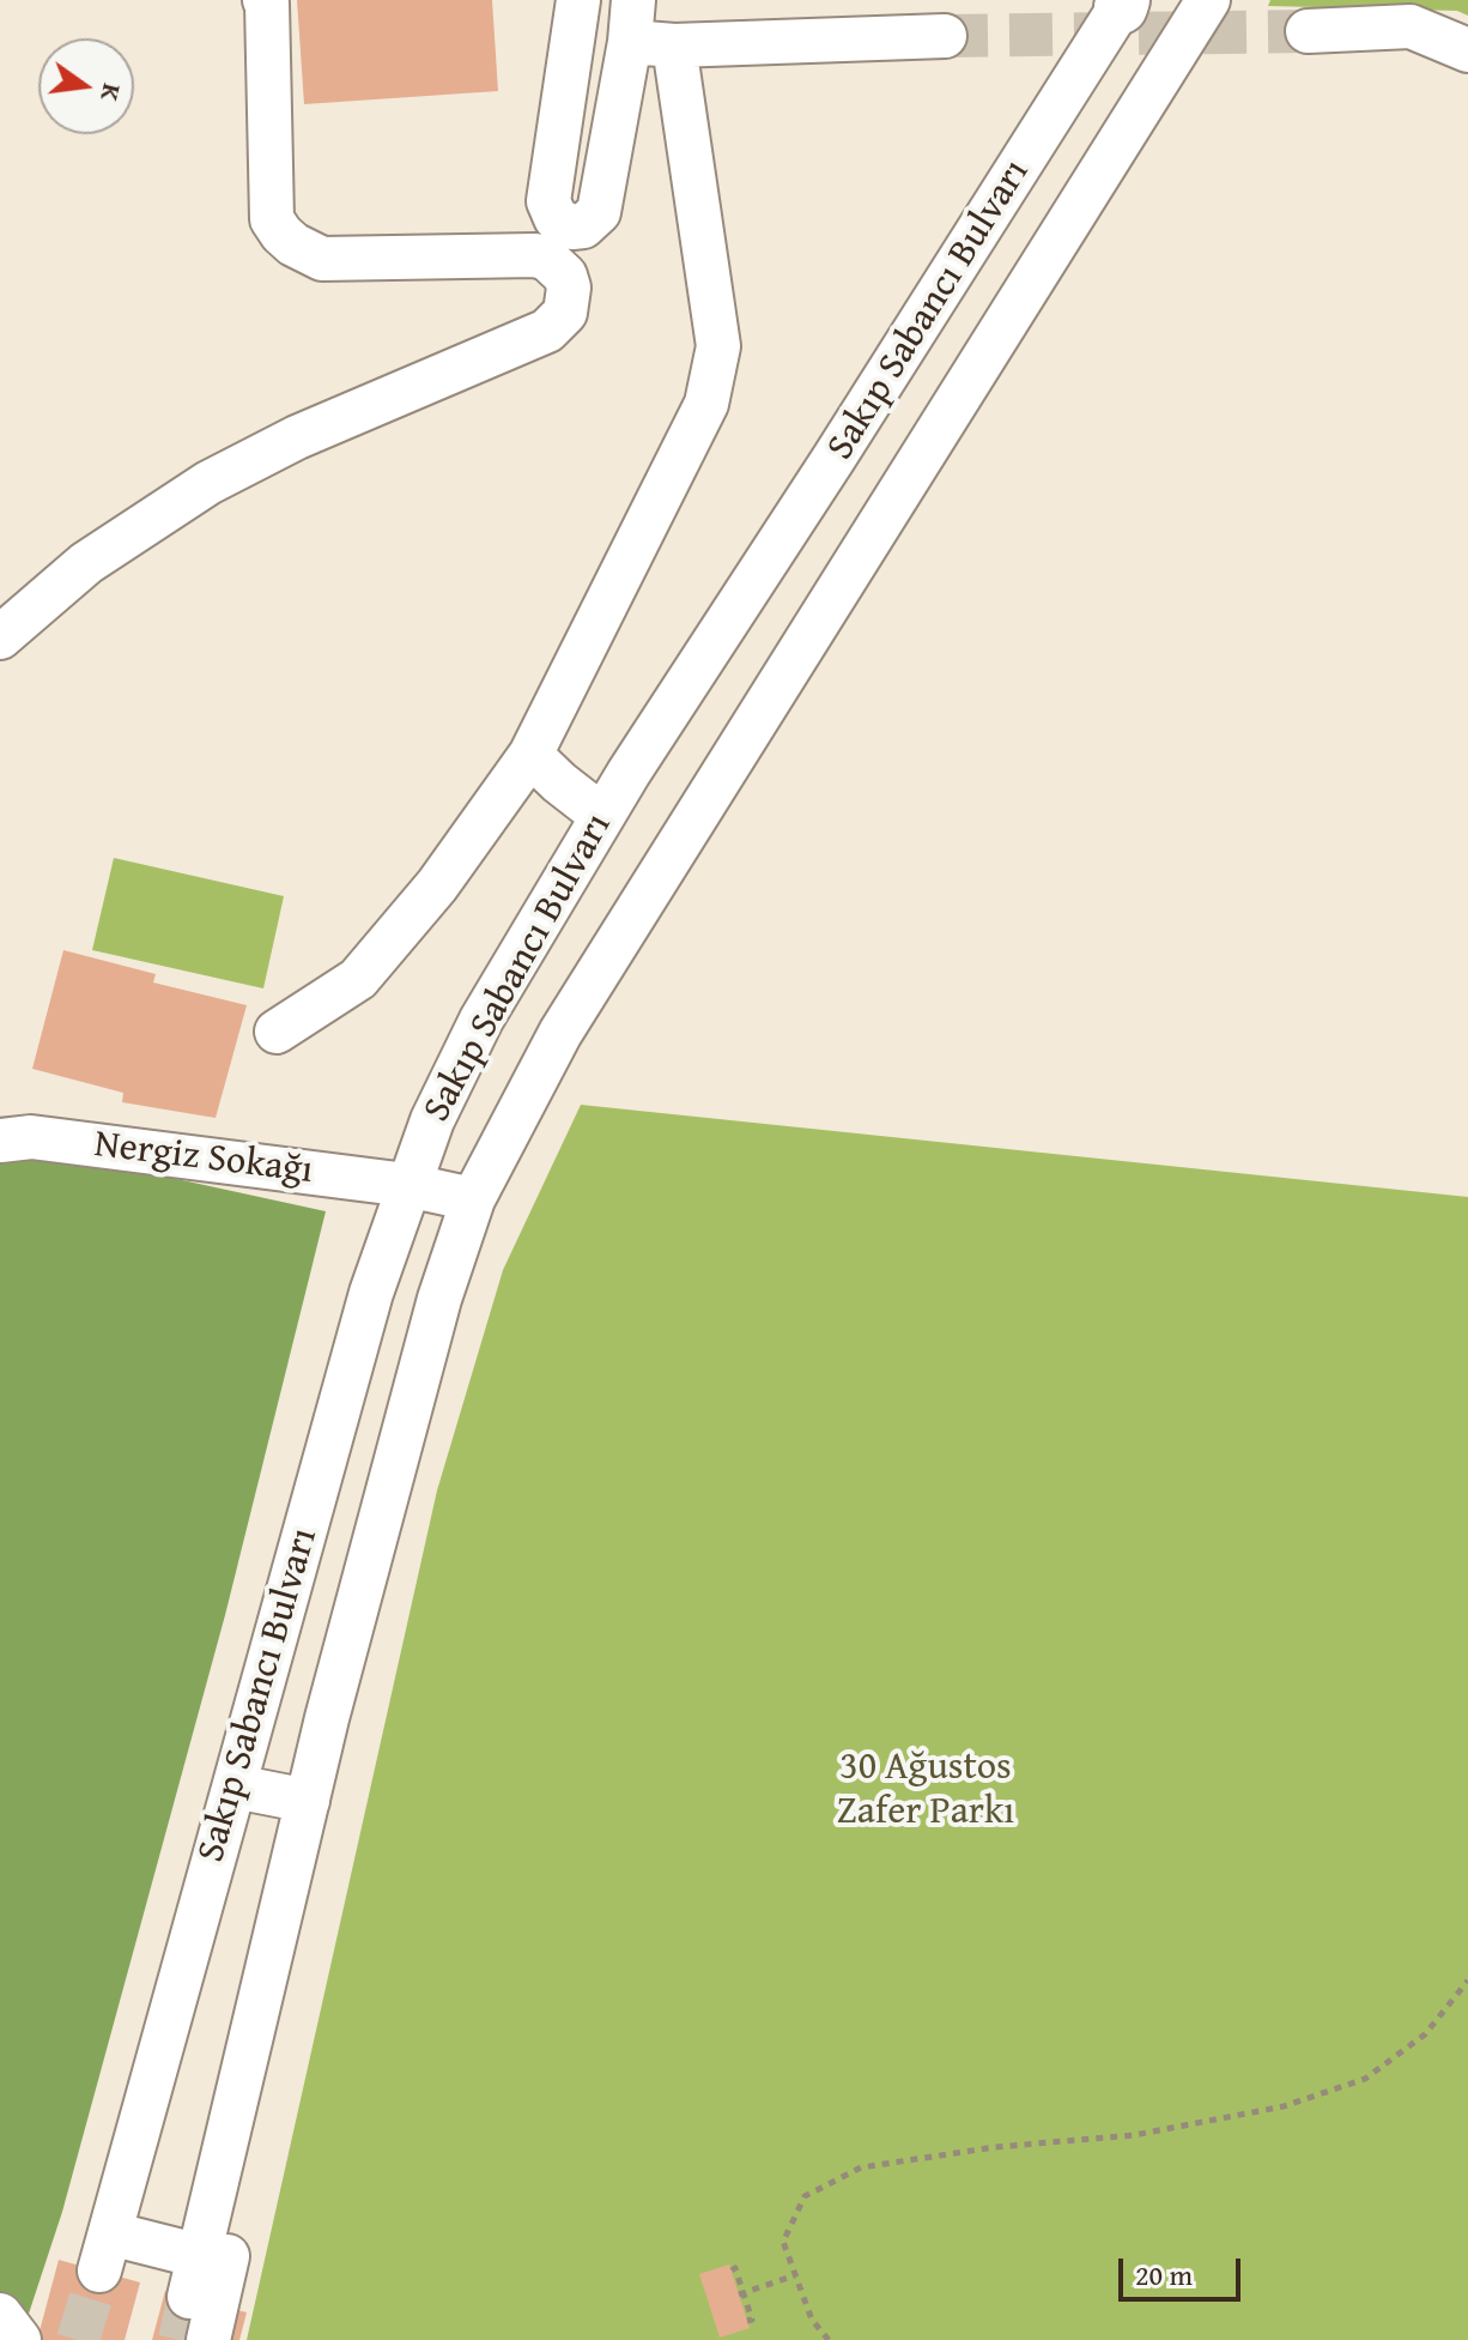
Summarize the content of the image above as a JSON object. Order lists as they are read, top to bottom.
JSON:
{
  "streets": {
    "street": ["Sakıp Sabancı Bulvarı", "Nergiz Sokağı"]
  },
  "crossings": [
    ["Sakıp Sabancı Bulvarı", "Nergiz Sokağı"]
  ],
  "parks": ["30 Ağustos Zafer Parkı"],
  "scale_bar": "20 m",
  "north": "right"
}
